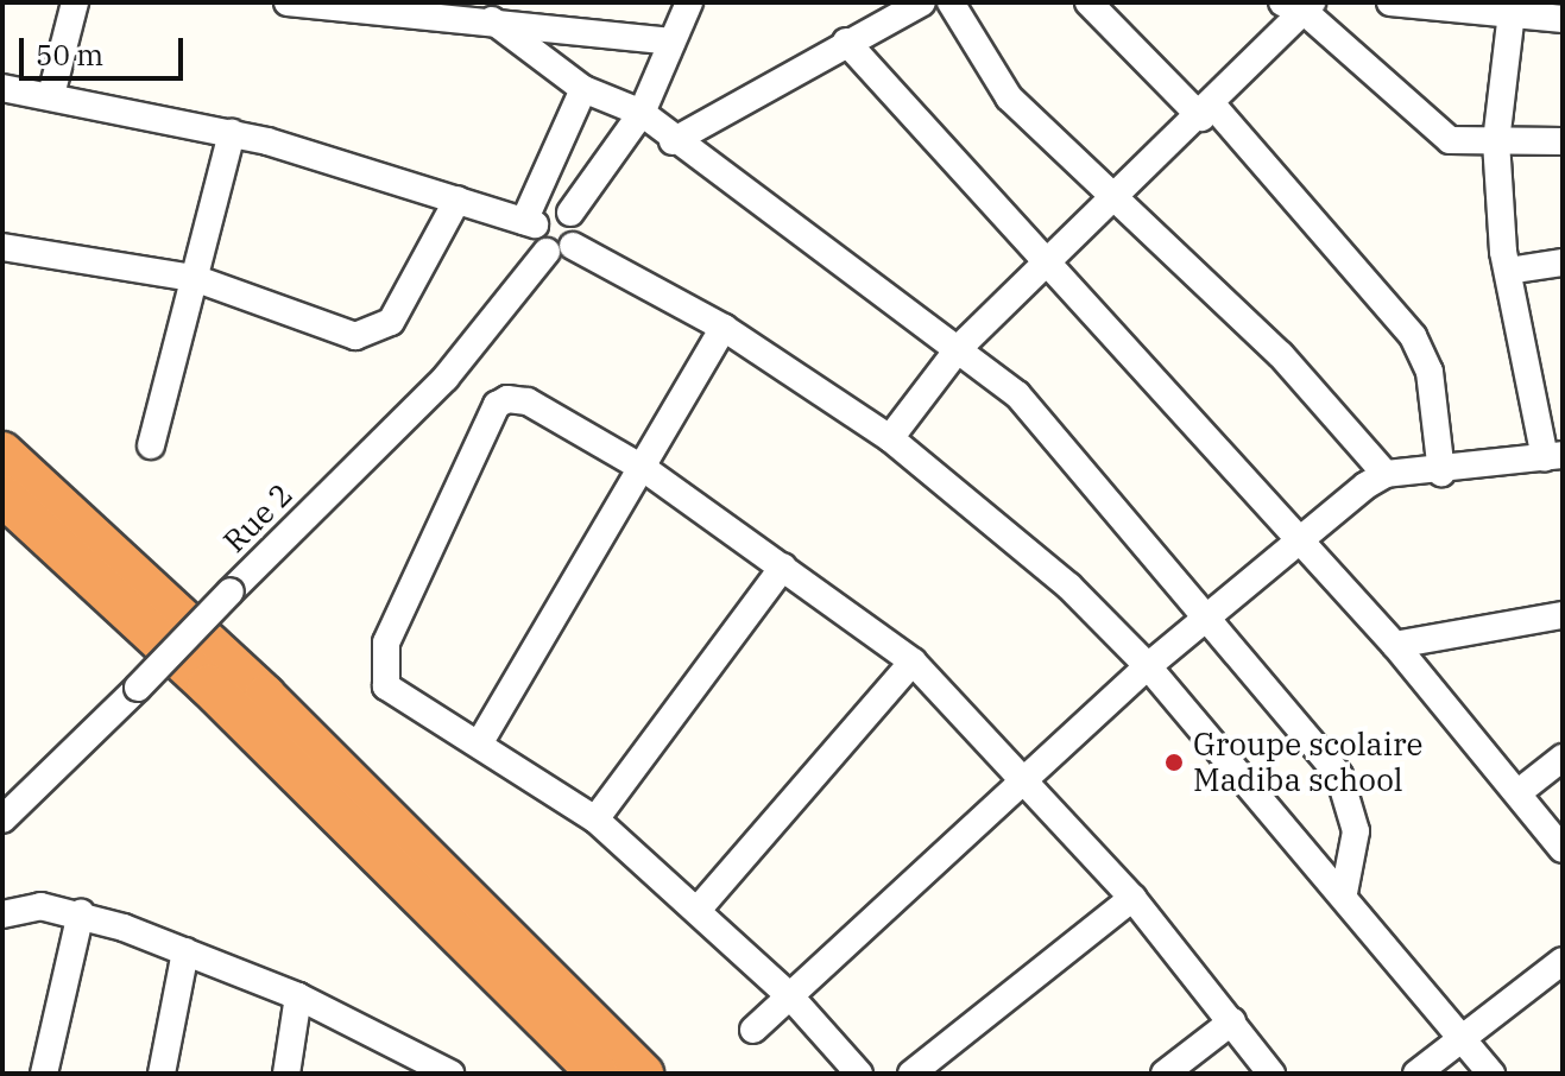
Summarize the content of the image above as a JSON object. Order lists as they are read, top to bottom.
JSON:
{
  "streets": {
    "street": ["Rue 2"]
  },
  "places": ["Groupe scolaire Madiba school"],
  "scale_bar": "50 m"
}
